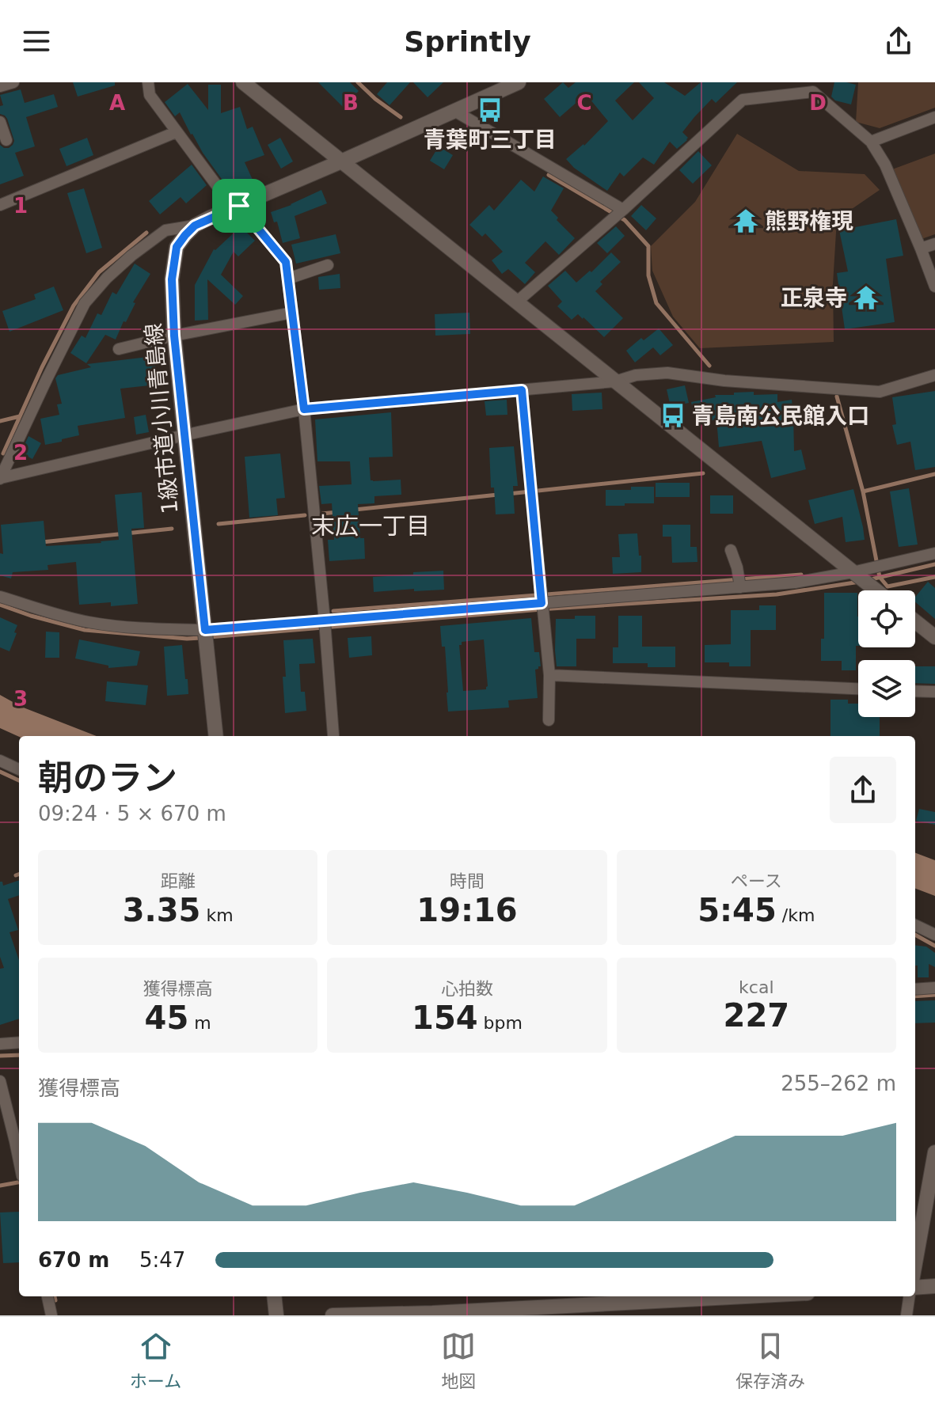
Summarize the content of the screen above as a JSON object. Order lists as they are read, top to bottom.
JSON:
{
  "streets": {
    "street": ["1級市道小川青島線"]
  },
  "districts": ["末広一丁目"],
  "places": {
    "bus stop": ["青葉町三丁目", "青島南公民館入口"],
    "temple": ["熊野権現", "正泉寺"]
  },
  "page": {
    "header": "Sprintly",
    "heading": ["朝のラン", "09:24 · 5 × 670 m"],
    "stats": [
      ["距離", "3.35 km"],
      ["時間", "19:16"],
      ["ペース", "5:45 /km"],
      ["獲得標高", "45 m"],
      ["心拍数", "154 bpm"],
      ["kcal", "227"]
    ],
    "chart": ["獲得標高", "255–262 m"],
    "list": [
      {
        "name": "670 m",
        "note": "5:47"
      }
    ],
    "tabs": ["ホーム", "地図", "保存済み"]
  },
  "grid": {
    "columns": [
      "A",
      "B",
      "C",
      "D"
    ],
    "rows": ["1", "2", "3"]
  }
}
